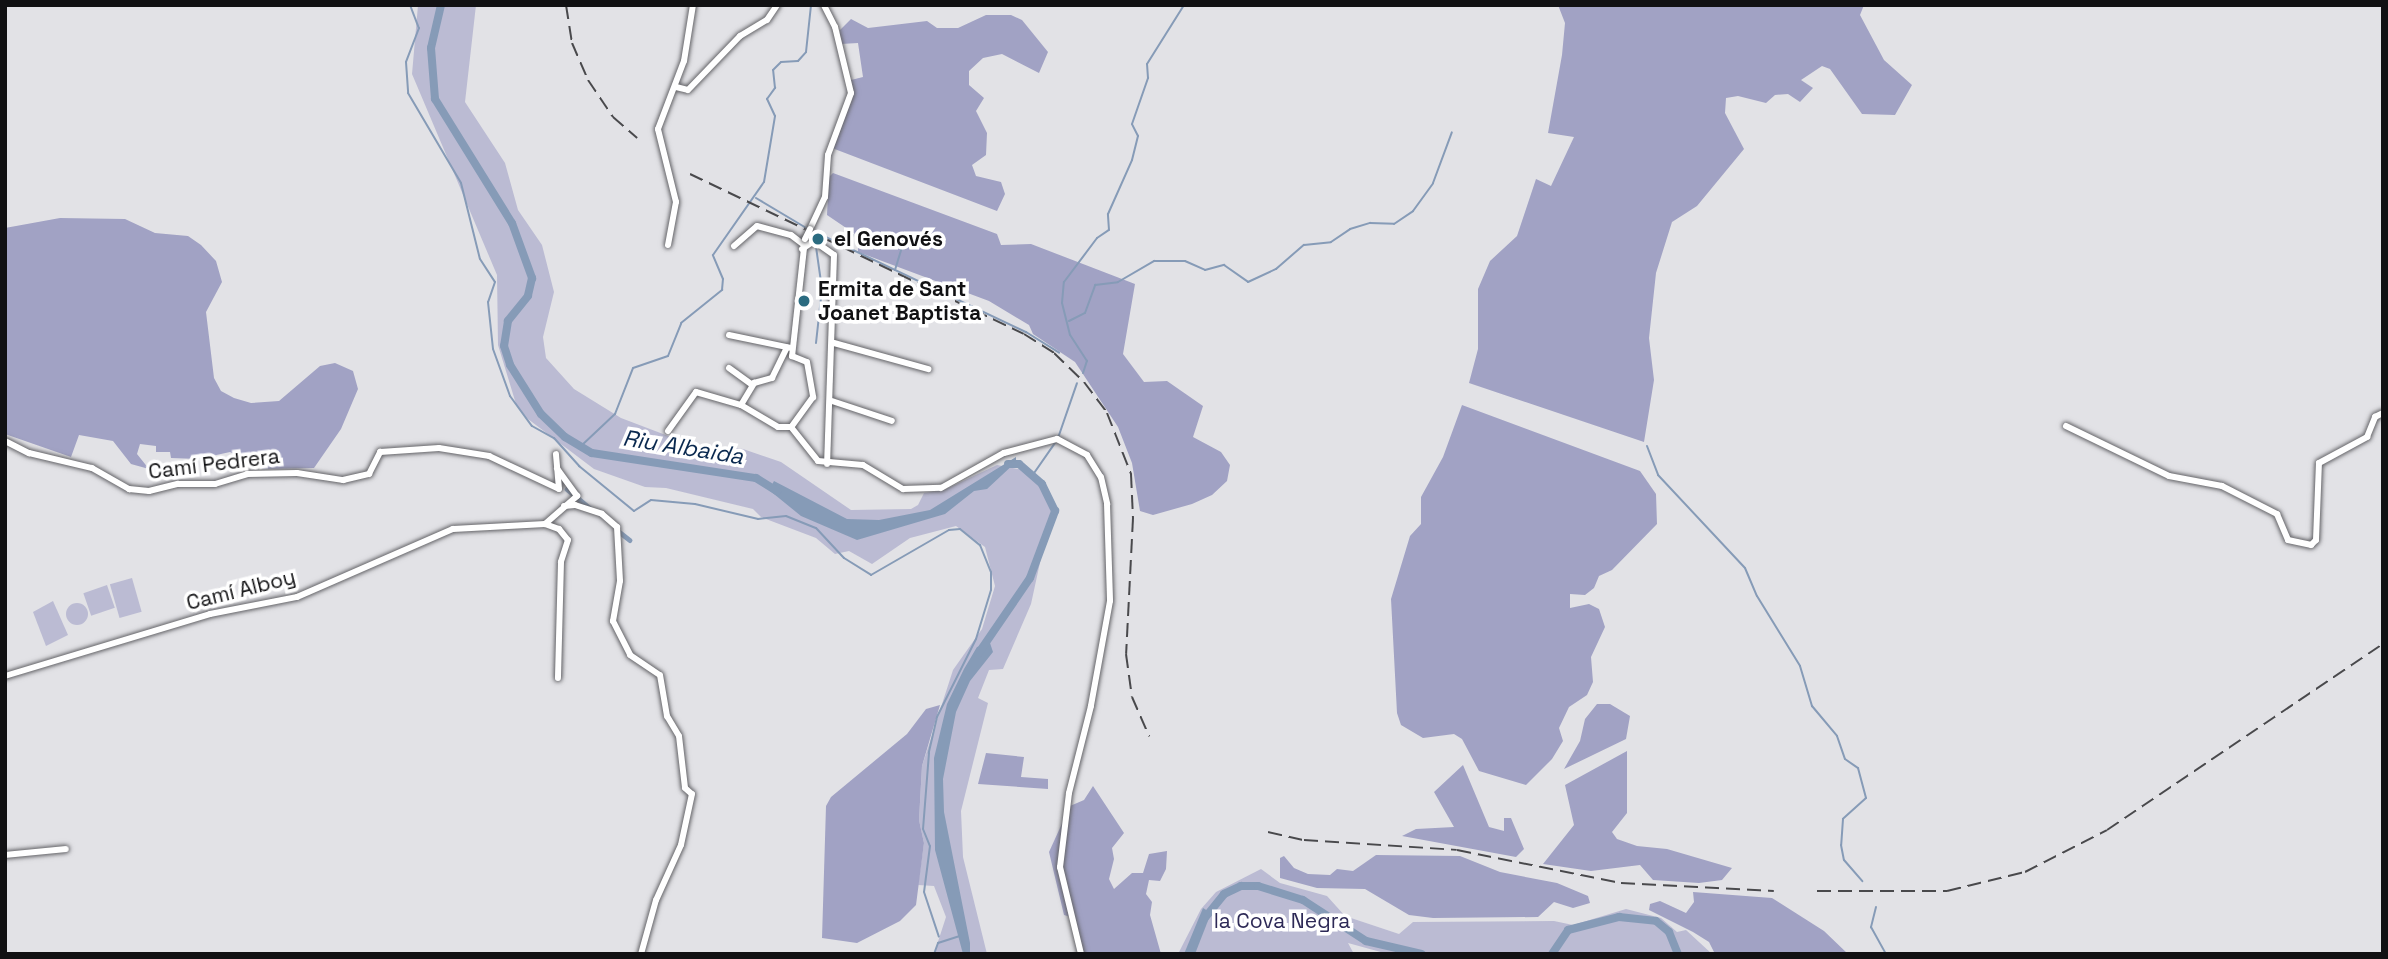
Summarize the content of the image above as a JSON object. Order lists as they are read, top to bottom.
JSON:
{
  "streets": {
    "street": ["Camí Pedrera", "Camí Alboy"]
  },
  "water": ["Riu Albaida"],
  "parks": ["la Cova Negra"],
  "places": ["el Genovés", "Ermita de Sant Joanet Baptista"]
}
